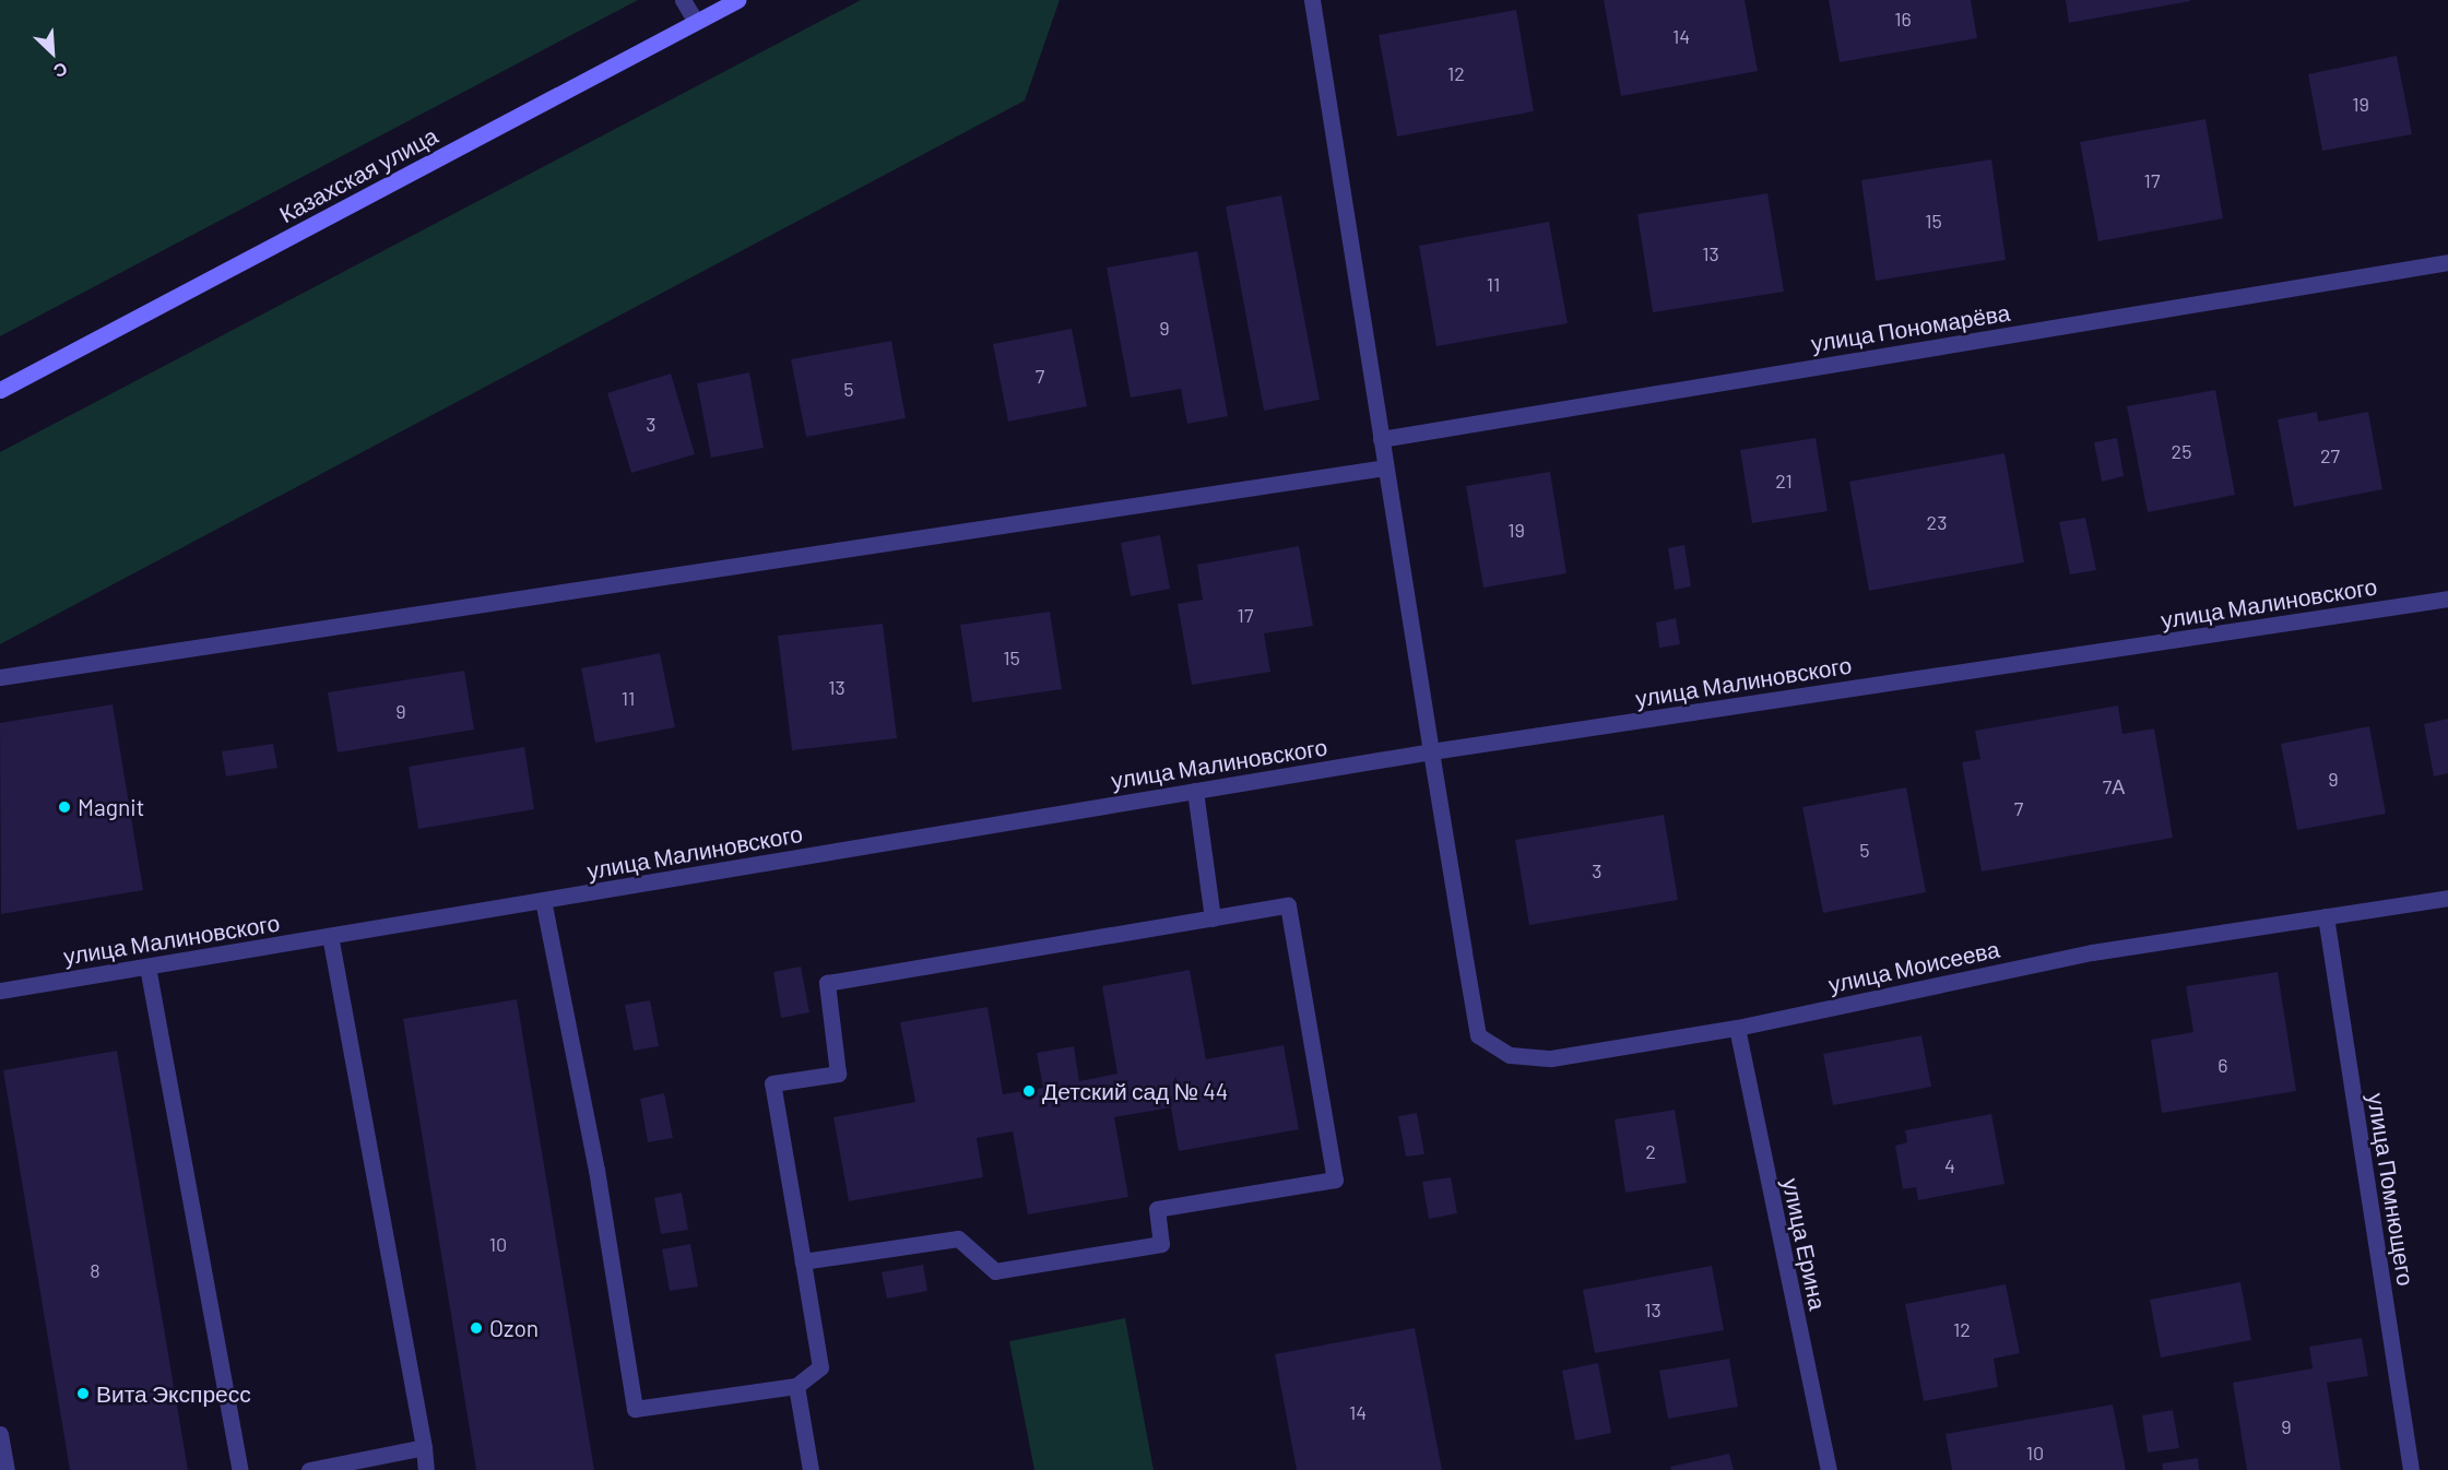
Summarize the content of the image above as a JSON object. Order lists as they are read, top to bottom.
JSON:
{
  "streets": {
    "main road": ["Казахская улица"],
    "street": [
      "улица Пономарёва",
      "улица Малиновского",
      "улица Моисеева",
      "улица Помнющего",
      "улица Ерина"
    ]
  },
  "crossings": [
    ["улица Пономарёва", "улица Моисеева"],
    ["улица Малиновского", "улица Моисеева"],
    ["улица Моисеева", "улица Помнющего"],
    ["улица Моисеева", "улица Ерина"]
  ],
  "places": [
    "Magnit",
    "Детский сад № 44",
    "Ozon",
    "Вита Экспресс"
  ],
  "house_numbers": [
    "16",
    "14",
    "12",
    "19",
    "17",
    "15",
    "13",
    "11",
    "9",
    "7",
    "5",
    "3",
    "25",
    "27",
    "21",
    "23",
    "19",
    "17",
    "15",
    "13",
    "11",
    "9",
    "9",
    "7А",
    "7",
    "5",
    "3",
    "6",
    "2",
    "4",
    "10",
    "8",
    "13",
    "12",
    "14",
    "9",
    "10"
  ],
  "north": "bottom right"
}
